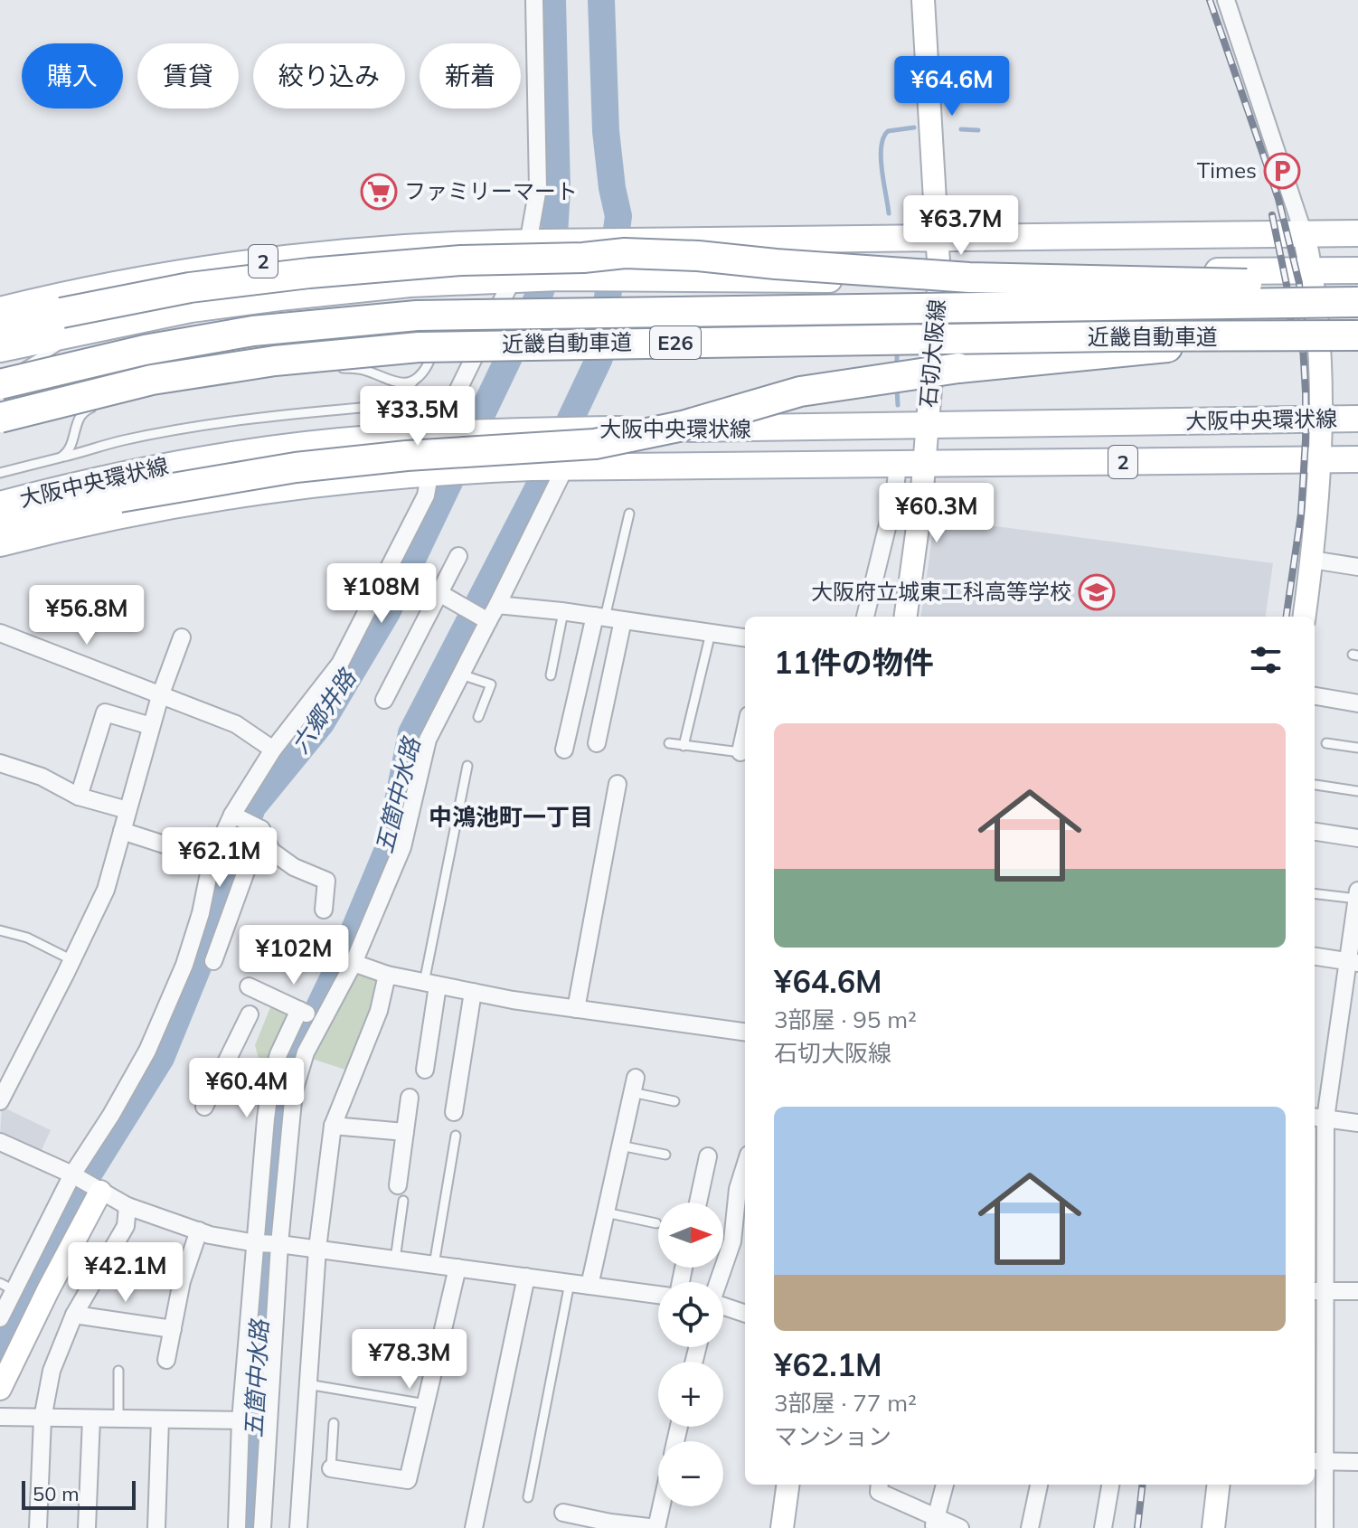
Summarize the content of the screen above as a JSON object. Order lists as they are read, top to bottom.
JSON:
{
  "streets": {
    "highway": ["近畿自動車道", "E26"],
    "main road": ["2", "石切大阪線", "大阪中央環状線"]
  },
  "crossings": [
    ["2", "石切大阪線"],
    ["石切大阪線", "大阪中央環状線"]
  ],
  "districts": ["中鴻池町一丁目"],
  "water": ["六郷井路", "五箇中水路"],
  "places": {
    "parking": ["Times"],
    "supermarket": ["ファミリーマート"],
    "school or university": ["大阪府立城東工科高等学校"]
  },
  "scale_bar": "50 m",
  "north": "right",
  "page": {
    "chip": [
      "購入",
      "賃貸",
      "絞り込み",
      "新着"
    ],
    "price": [
      "¥64.6M",
      "¥63.7M",
      "¥33.5M",
      "¥60.3M",
      "¥108M",
      "¥56.8M",
      "¥62.1M",
      "¥102M",
      "¥60.4M",
      "¥42.1M",
      "¥78.3M"
    ],
    "heading": "11件の物件",
    "list": [
      {
        "name": "¥64.6M",
        "note": "3部屋 · 95 m² · 石切大阪線"
      },
      {
        "name": "¥62.1M",
        "note": "3部屋 · 77 m² · マンション"
      }
    ],
    "map_buttons": ["+", "−"],
    "scale": "50 m"
  }
}
